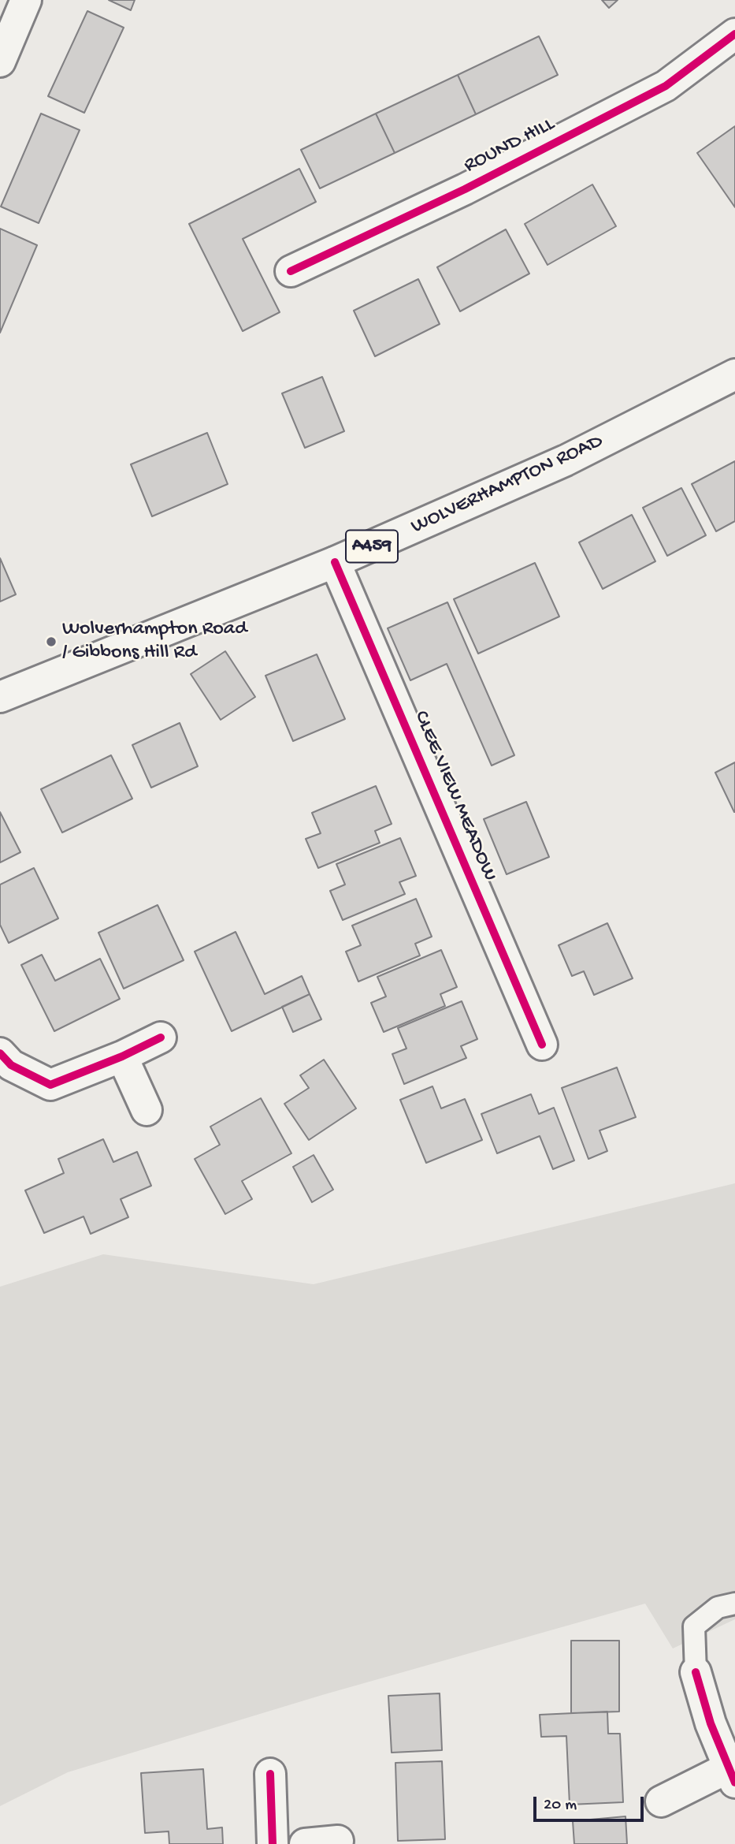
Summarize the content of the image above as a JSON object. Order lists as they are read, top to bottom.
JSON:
{
  "streets": {
    "street": [
      "ROUND HILL",
      "WOLVERHAMPTON ROAD",
      "A459",
      "CLEE VIEW MEADOW"
    ]
  },
  "crossings": [
    ["WOLVERHAMPTON ROAD", "CLEE VIEW MEADOW"]
  ],
  "places": ["Wolverhampton Road / Gibbons Hill Rd"],
  "scale_bar": "20 m"
}
